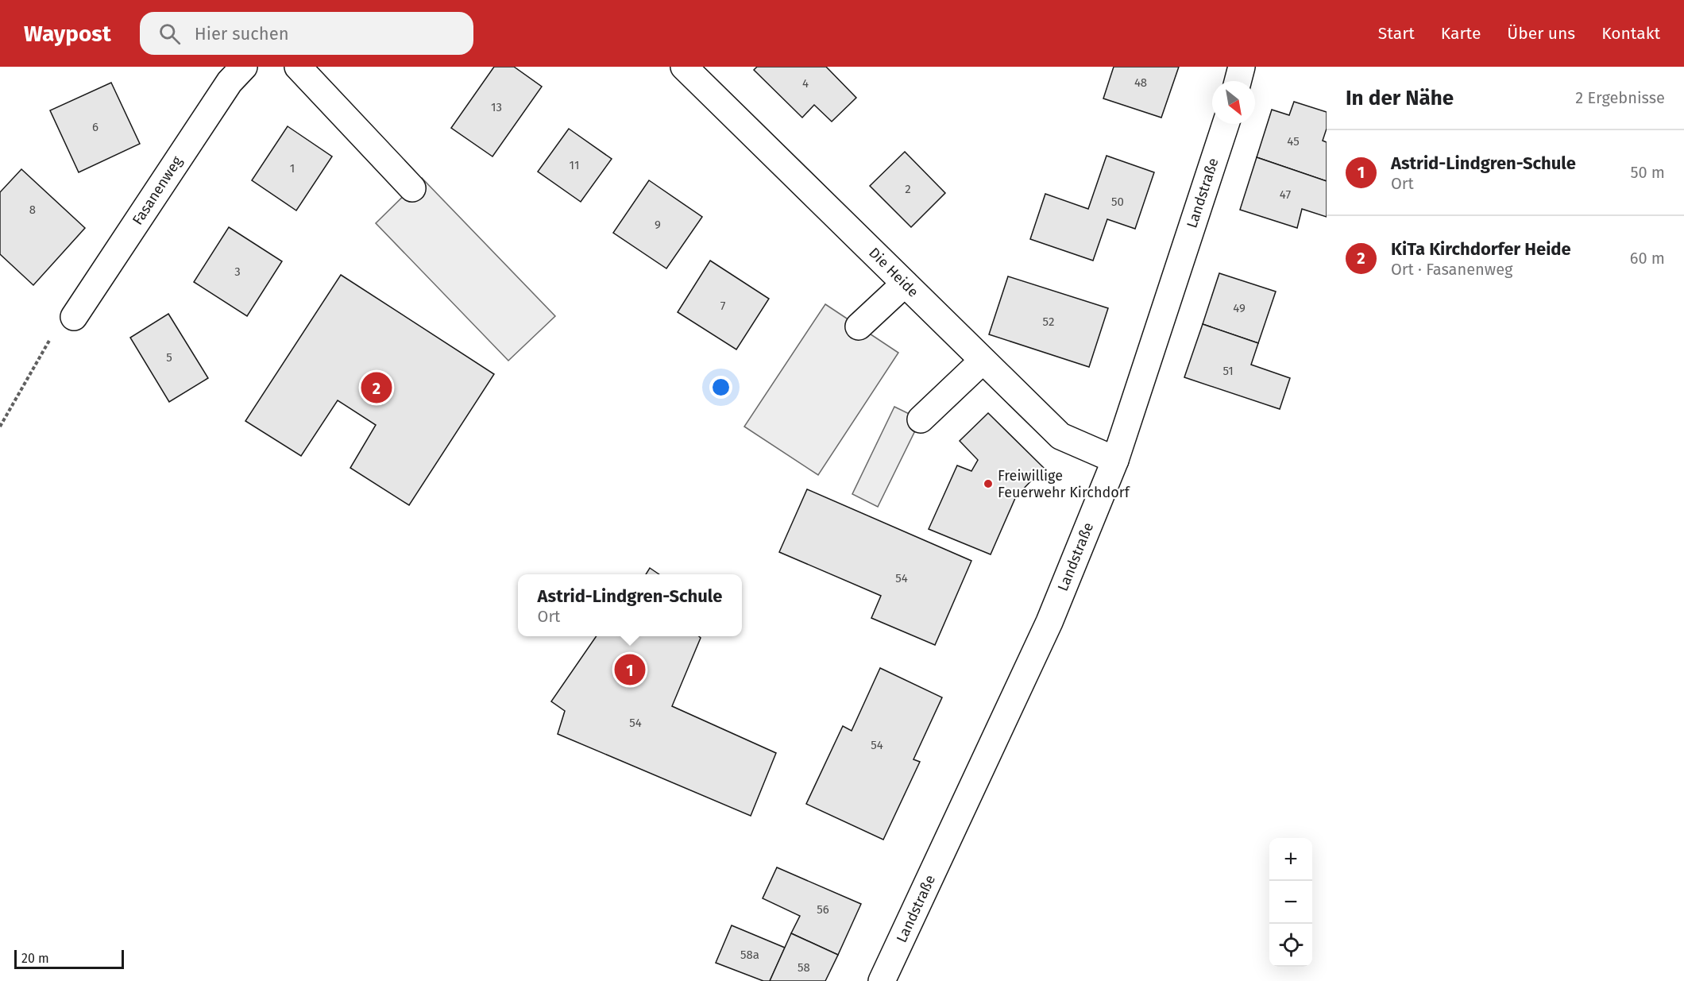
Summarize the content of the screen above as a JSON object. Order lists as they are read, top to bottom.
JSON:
{
  "streets": {
    "street": ["Fasanenweg", "Landstraße", "Die Heide"]
  },
  "crossings": [
    ["Landstraße", "Die Heide"]
  ],
  "places": ["Freiwillige Feuerwehr Kirchdorf"],
  "house_numbers": [
    "48",
    "4",
    "13",
    "6",
    "45",
    "11",
    "1",
    "2",
    "47",
    "50",
    "8",
    "9",
    "3",
    "7",
    "49",
    "52",
    "5",
    "51",
    "54",
    "54",
    "54",
    "56",
    "58a",
    "58"
  ],
  "scale_bar": "20 m",
  "north": "bottom right",
  "page": {
    "header": "Waypost",
    "search": "Hier suchen",
    "nav": [
      "Start",
      "Karte",
      "Über uns",
      "Kontakt"
    ],
    "heading": ["In der Nähe", "2 Ergebnisse"],
    "list": [
      {
        "mark": "1",
        "name": "Astrid-Lindgren-Schule",
        "note": "Ort",
        "value": "50 m"
      },
      {
        "mark": "2",
        "name": "KiTa Kirchdorfer Heide",
        "note": "Ort · Fasanenweg",
        "value": "60 m"
      }
    ],
    "pins": ["2", "1"],
    "popup": ["Astrid-Lindgren-Schule", "Ort"],
    "map_buttons": ["+", "−"],
    "scale": "20 m"
  }
}
